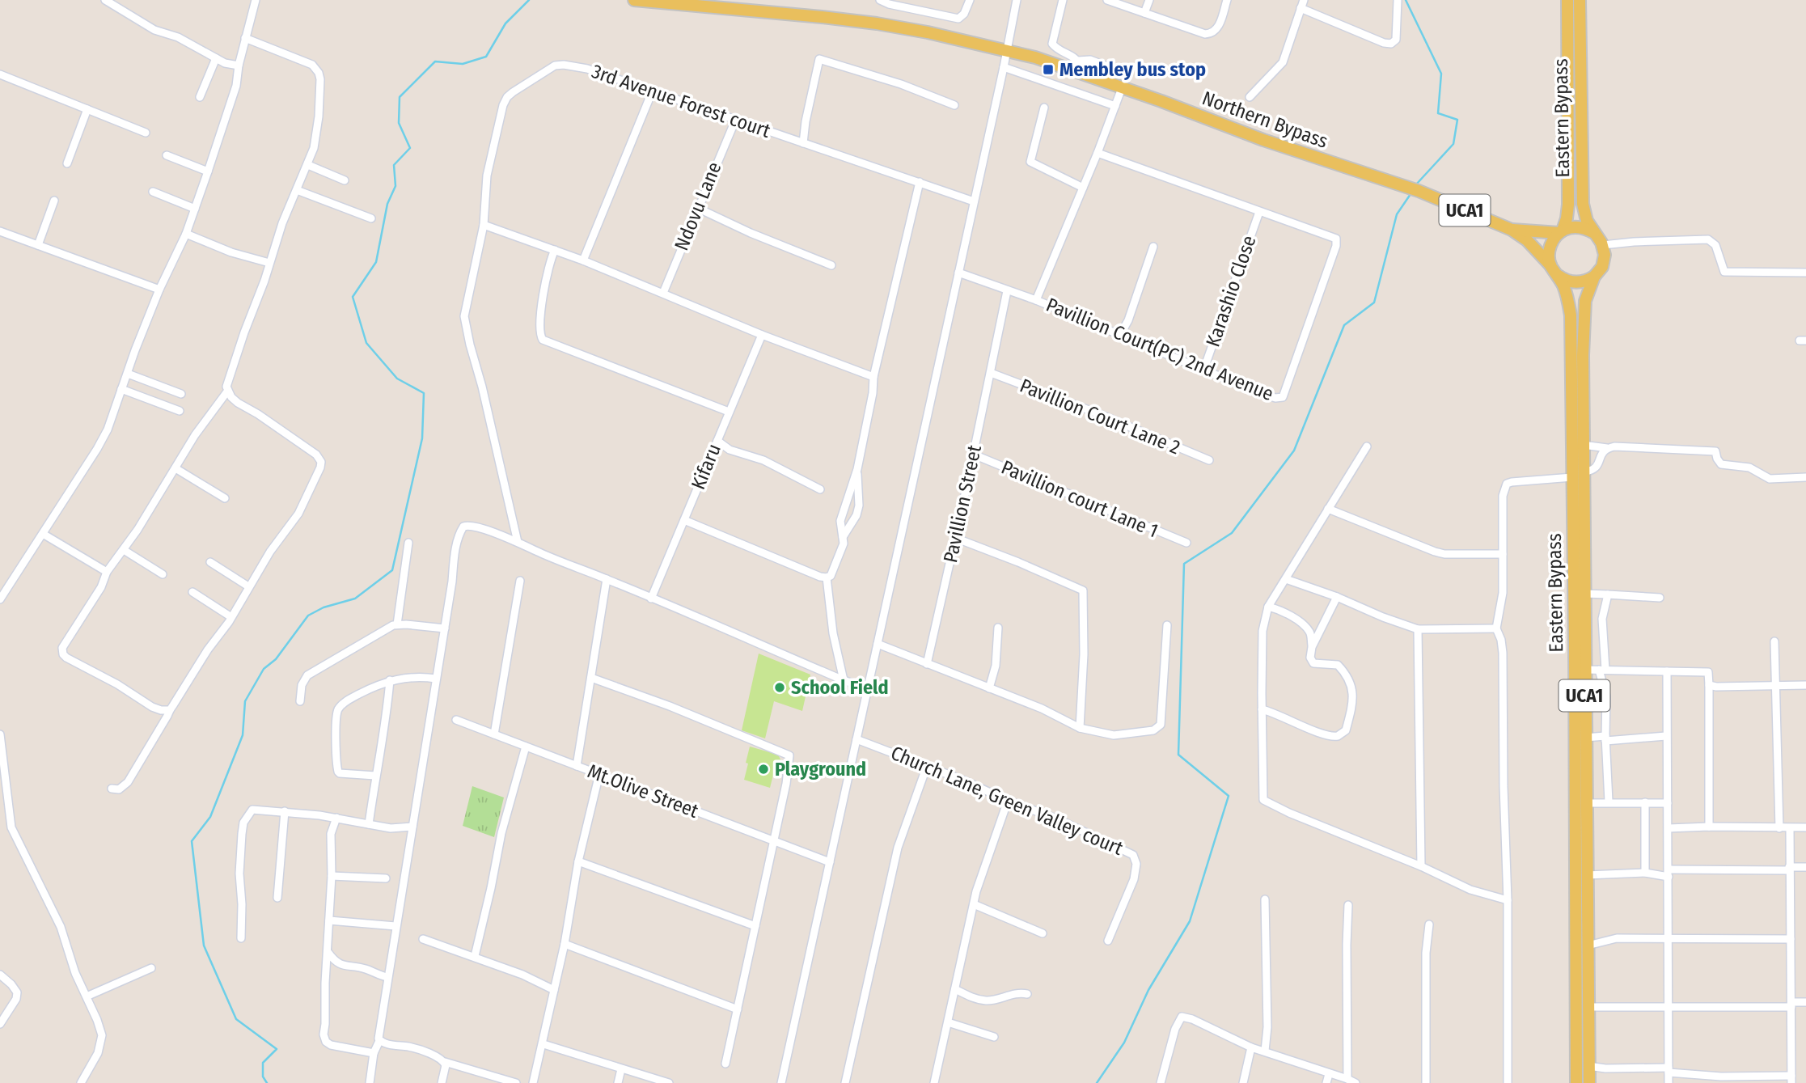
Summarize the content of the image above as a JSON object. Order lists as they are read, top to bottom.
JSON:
{
  "streets": {
    "main road": ["Eastern Bypass", "Northern Bypass", "UCA1"],
    "street": [
      "3rd Avenue Forest court",
      "Ndovu Lane",
      "Karashio Close",
      "Pavillion Court(PC) 2nd Avenue",
      "Pavillion Court Lane 2",
      "Kifaru",
      "Pavillion court Lane 1",
      "Pavillion Street",
      "Mt.Olive Street",
      "Church Lane, Green Valley court"
    ]
  },
  "crossings": [
    ["3rd Avenue Forest court", "Ndovu Lane"],
    ["Eastern Bypass", "UCA1"],
    ["Northern Bypass", "UCA1"],
    ["Karashio Close", "Pavillion Court(PC) 2nd Avenue"],
    ["Pavillion Court(PC) 2nd Avenue", "Pavillion Street"],
    ["Pavillion Court Lane 2", "Pavillion Street"],
    ["Pavillion court Lane 1", "Pavillion Street"]
  ],
  "places": {
    "transit": ["Membley bus stop"],
    "other": ["School Field", "Playground"]
  }
}
